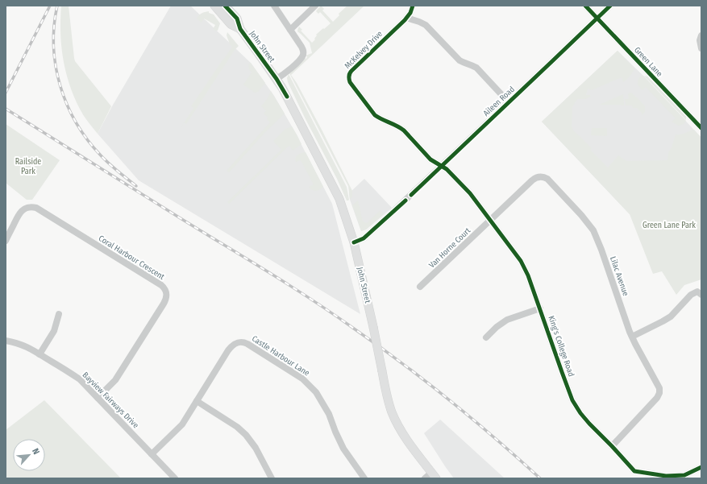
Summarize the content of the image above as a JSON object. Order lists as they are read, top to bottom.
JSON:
{
  "streets": {
    "main road": ["John Street"],
    "street": [
      "McKelvey Drive",
      "Green Lane",
      "Aileen Road",
      "Van Horne Court",
      "Coral Harbour Crescent",
      "Lilac Avenue",
      "King's College Road",
      "Castle Harbour Lane",
      "Bayview Fairways Drive"
    ]
  },
  "crossings": [
    ["John Street", "Aileen Road"],
    ["McKelvey Drive", "Aileen Road"],
    ["McKelvey Drive", "King's College Road"],
    ["Green Lane", "Aileen Road"],
    ["Aileen Road", "King's College Road"],
    ["Van Horne Court", "Lilac Avenue"],
    ["Van Horne Court", "King's College Road"],
    ["Coral Harbour Crescent", "Bayview Fairways Drive"],
    ["Lilac Avenue", "King's College Road"],
    ["Castle Harbour Lane", "Bayview Fairways Drive"]
  ],
  "parks": ["Railside Park", "Green Lane Park"],
  "north": "top right"
}
